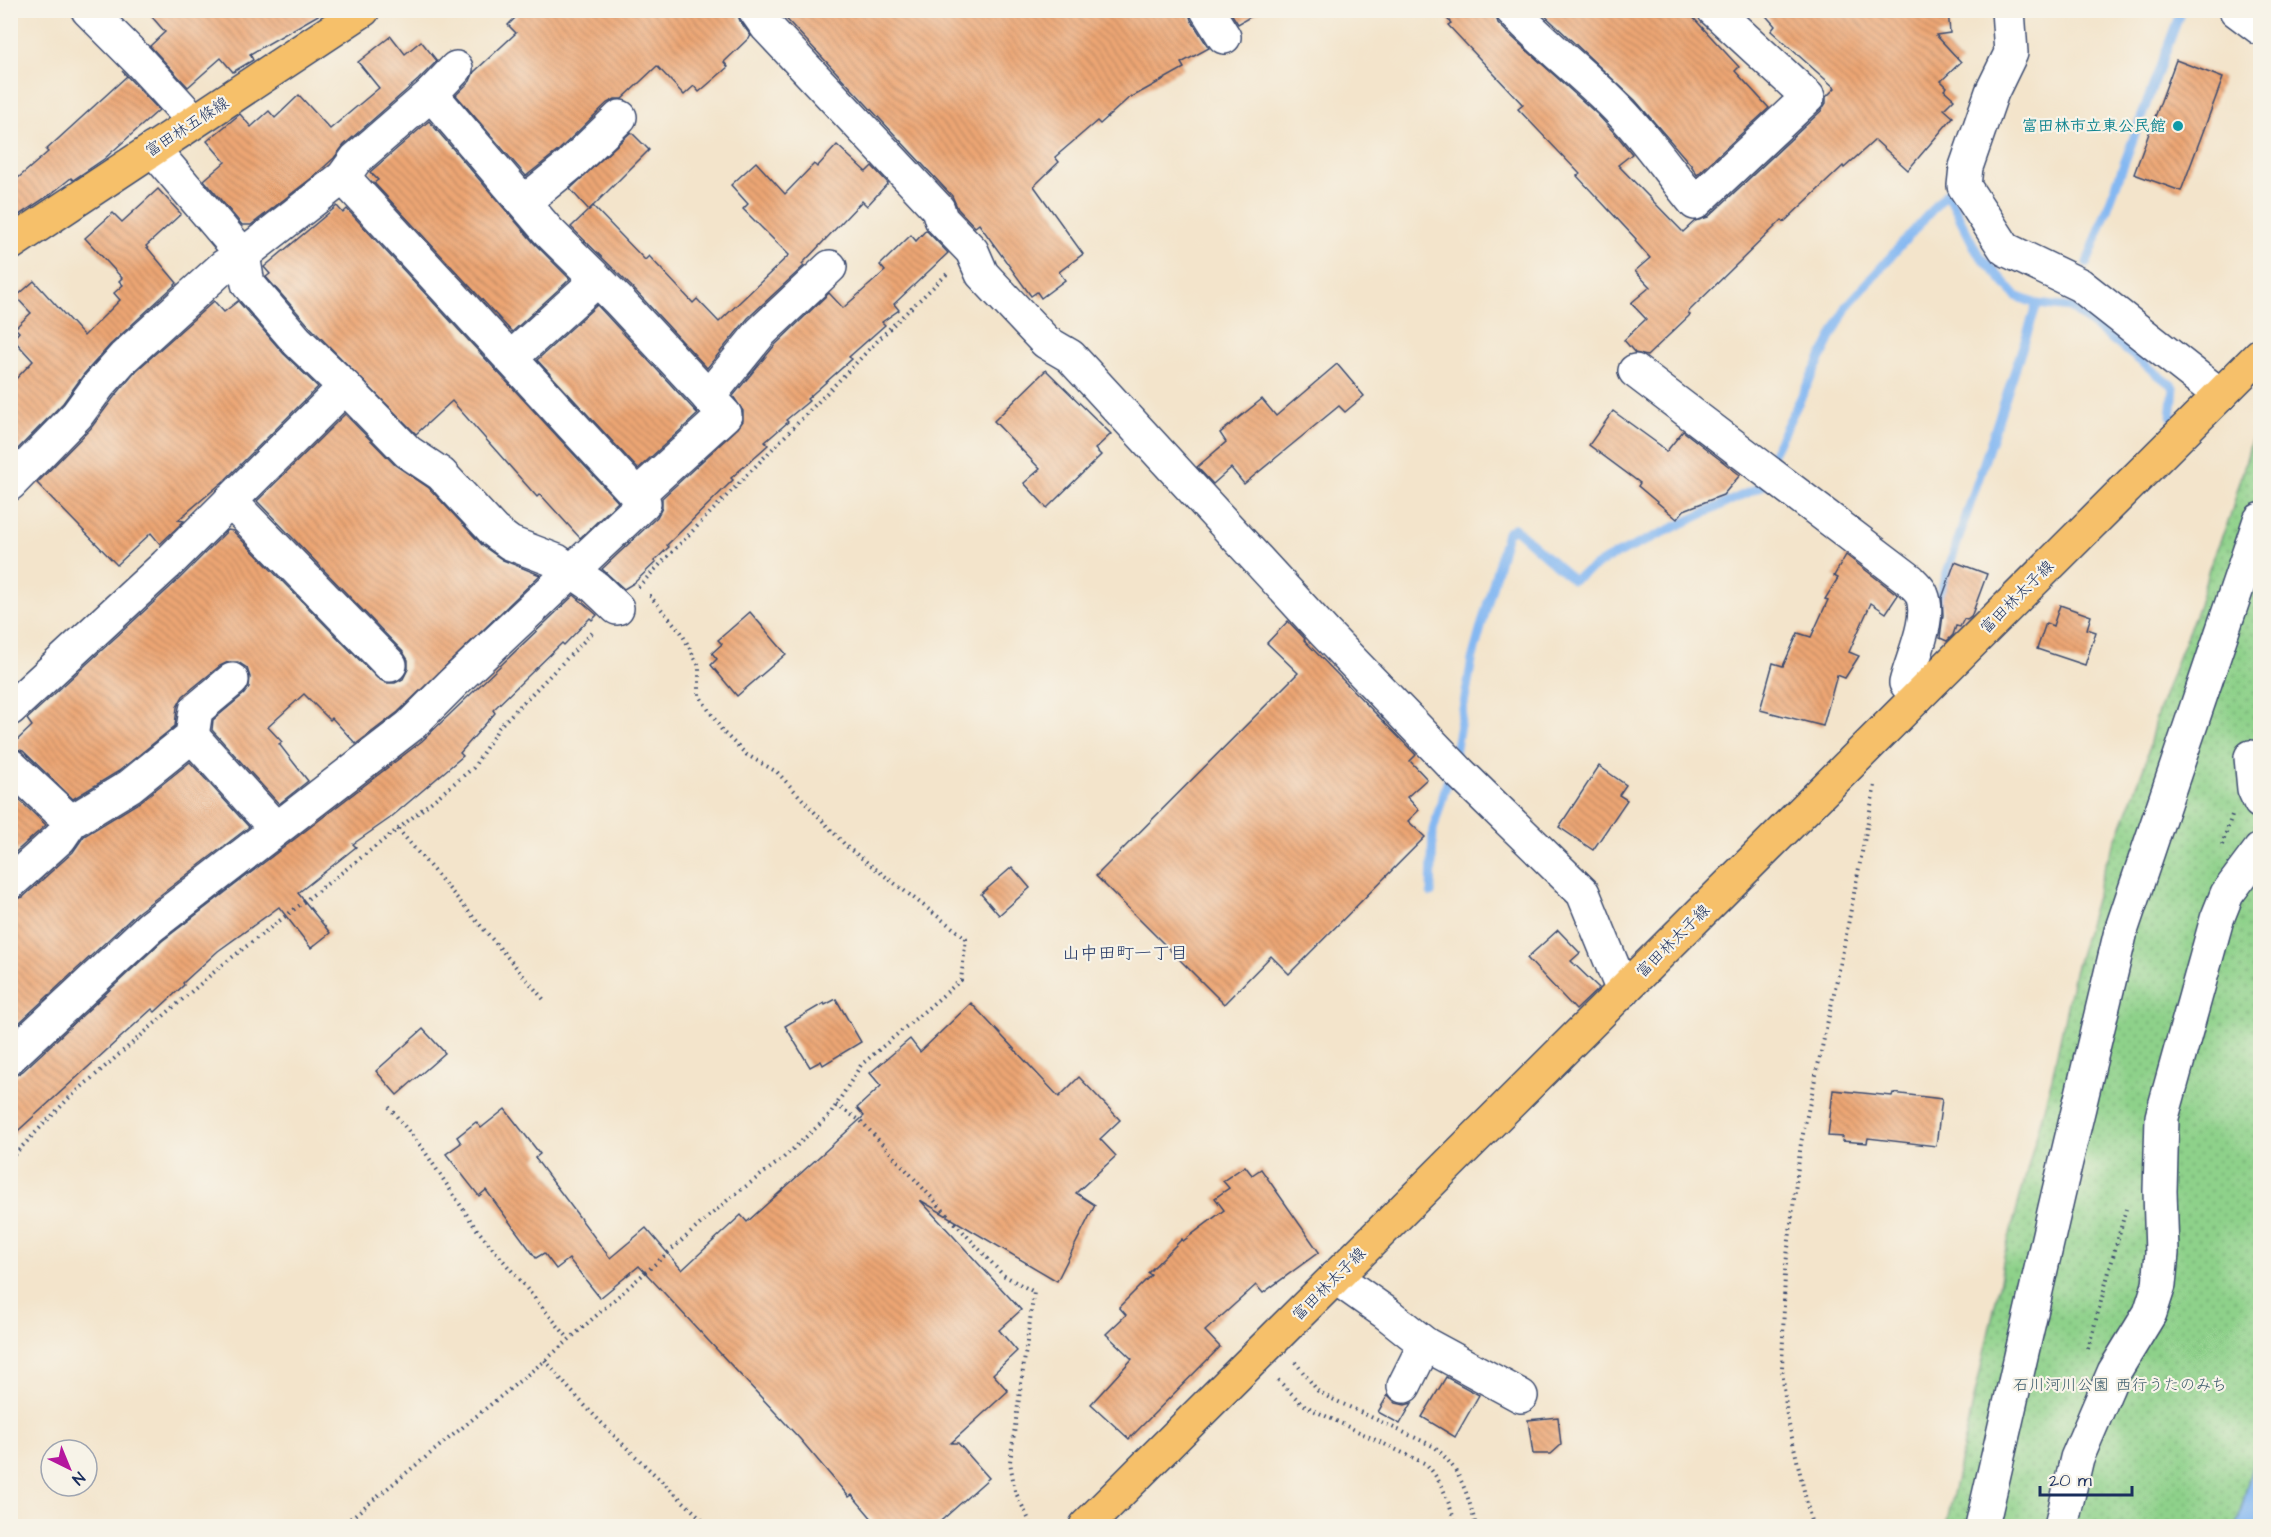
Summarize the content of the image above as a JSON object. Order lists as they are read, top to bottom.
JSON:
{
  "streets": {
    "main road": ["富田林五條線", "富田林太子線"]
  },
  "districts": ["山中田町一丁目"],
  "parks": ["石川河川公園 西行うたのみち"],
  "places": ["富田林市立東公民館"],
  "scale_bar": "20 m",
  "north": "bottom right"
}
